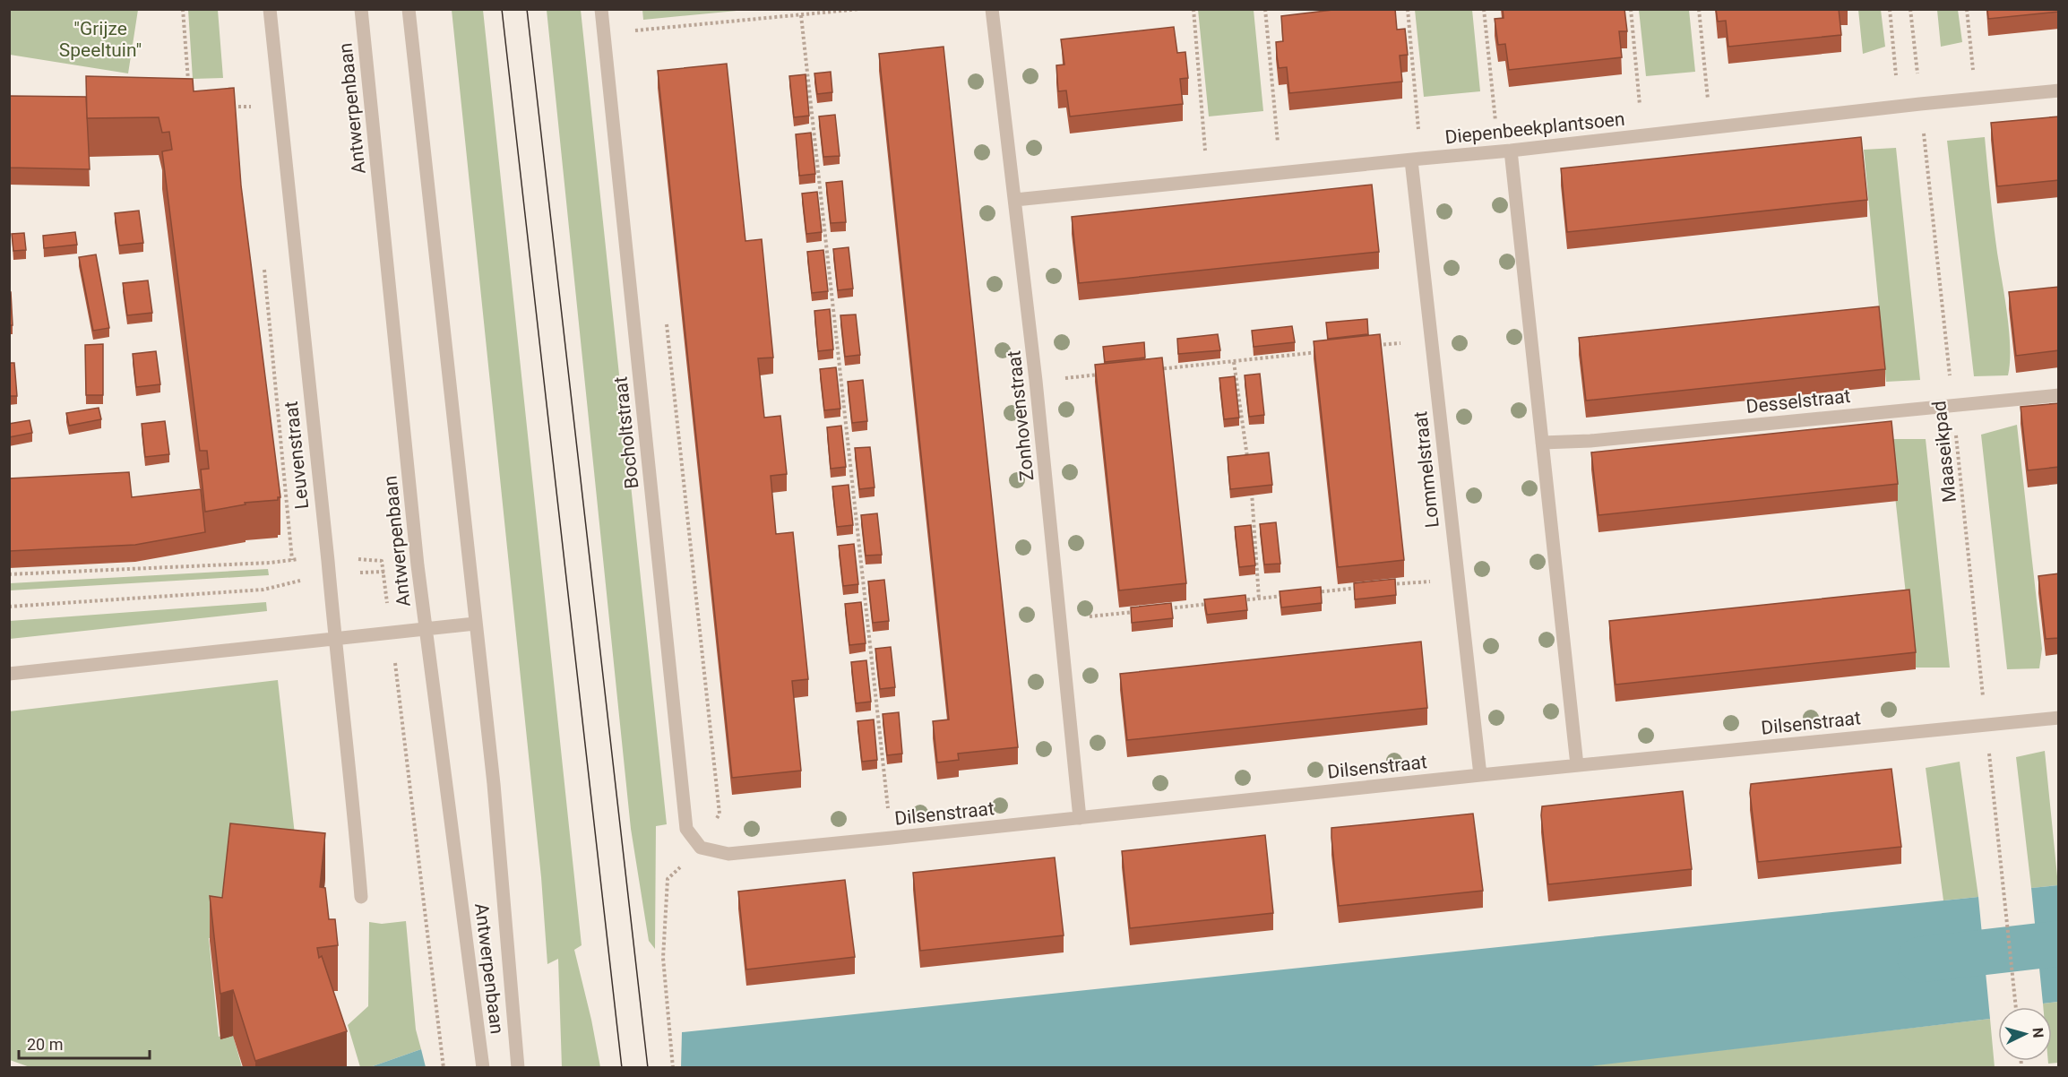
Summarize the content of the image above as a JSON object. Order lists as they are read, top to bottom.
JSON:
{
  "streets": {
    "street": [
      "Antwerpenbaan",
      "Diepenbeekplantsoen",
      "Desselstraat",
      "Zonhovenstraat",
      "Bocholtstraat",
      "Leuvenstraat",
      "Lommelstraat",
      "Dilsenstraat"
    ],
    "path": ["Maaseikpad"]
  },
  "crossings": [
    ["Diepenbeekplantsoen", "Zonhovenstraat"],
    ["Diepenbeekplantsoen", "Maaseikpad"],
    ["Diepenbeekplantsoen", "Lommelstraat"],
    ["Desselstraat", "Maaseikpad"],
    ["Zonhovenstraat", "Dilsenstraat"],
    ["Bocholtstraat", "Dilsenstraat"],
    ["Maaseikpad", "Dilsenstraat"],
    ["Lommelstraat", "Dilsenstraat"]
  ],
  "parks": ["\"Grijze Speeltuin\""],
  "scale_bar": "20 m",
  "north": "right"
}
